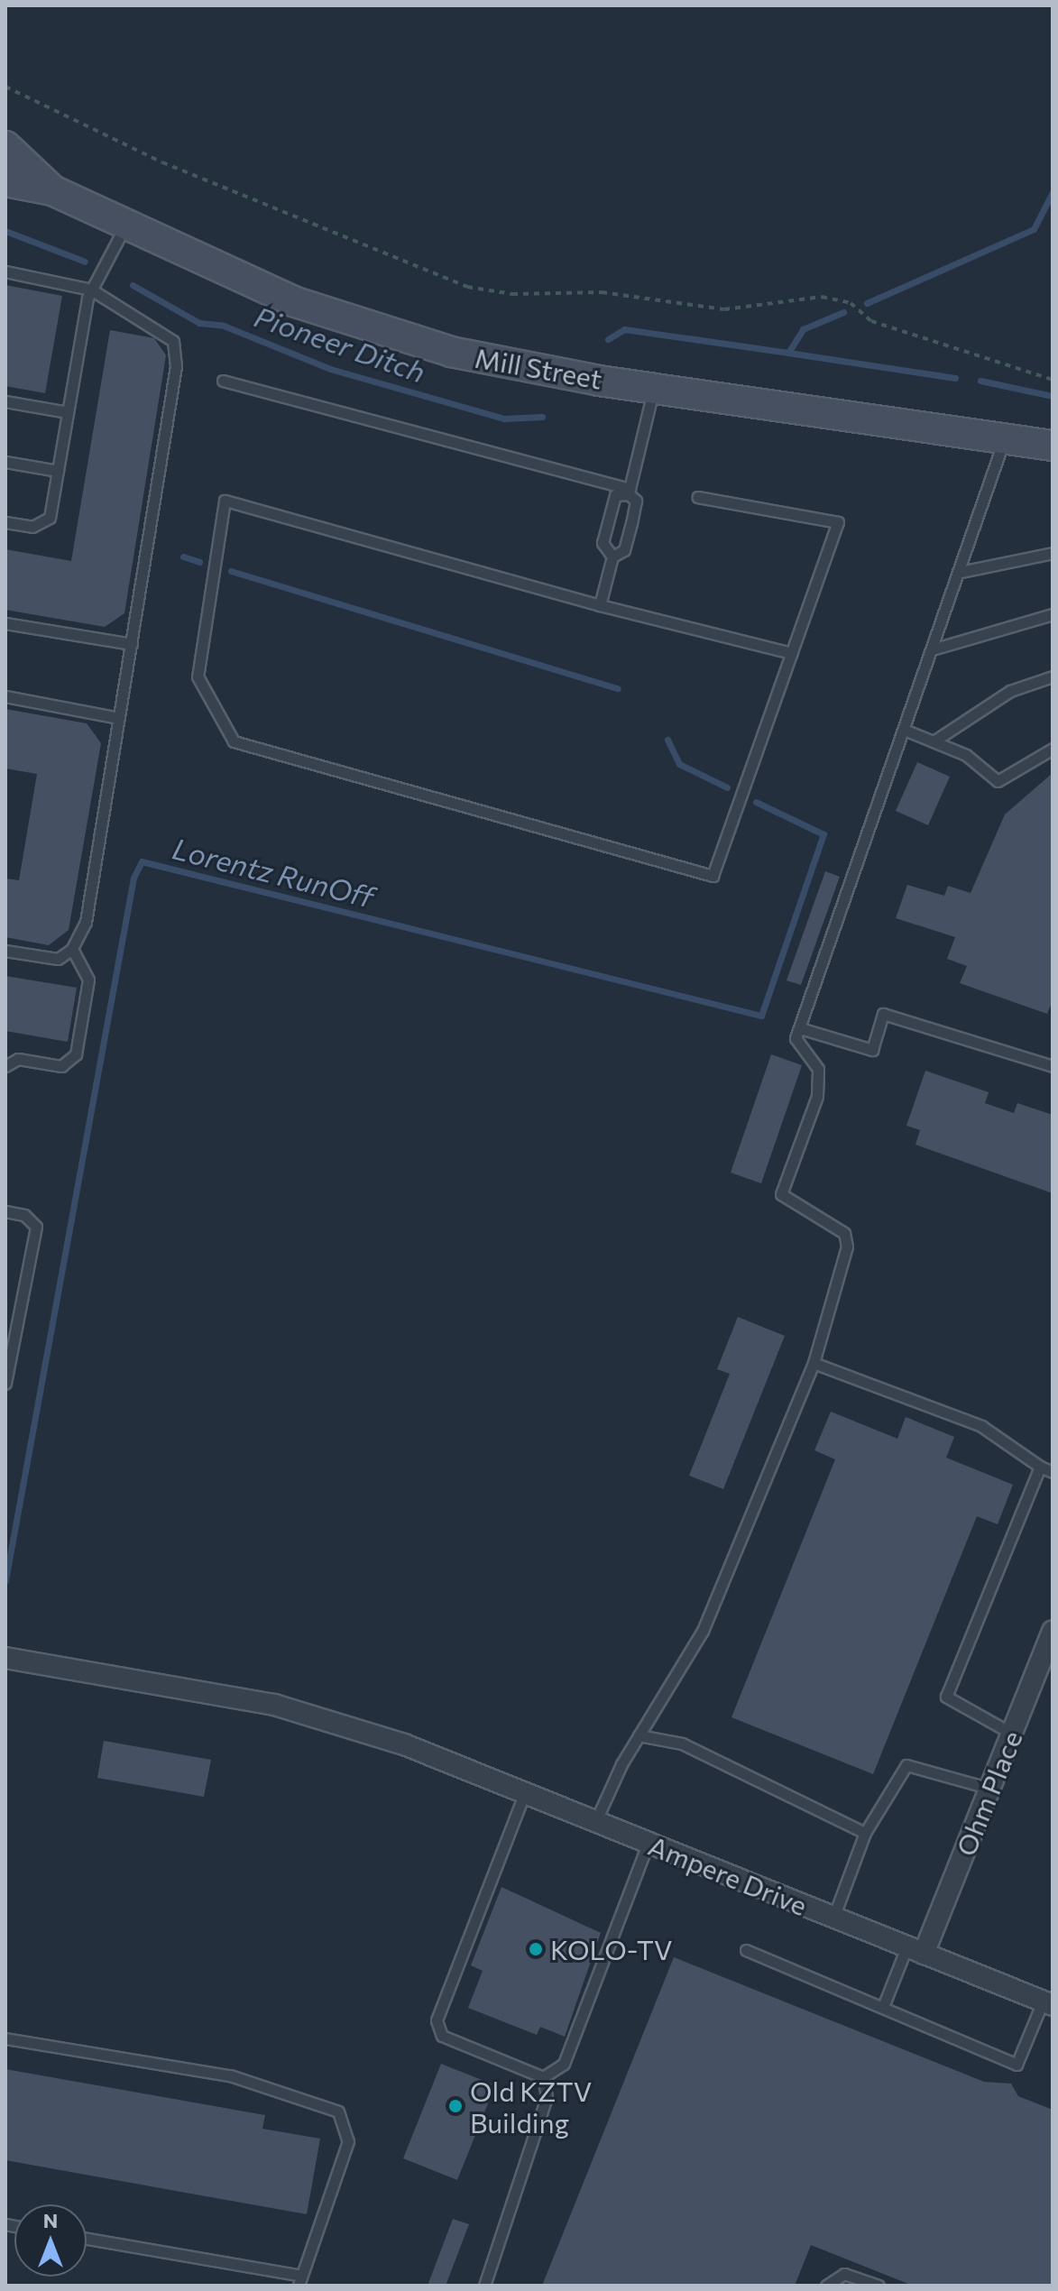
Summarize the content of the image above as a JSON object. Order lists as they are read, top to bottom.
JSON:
{
  "streets": {
    "main road": ["Mill Street"],
    "street": ["Ohm Place", "Ampere Drive"]
  },
  "crossings": [
    ["Ohm Place", "Ampere Drive"]
  ],
  "water": ["Pioneer Ditch", "Lorentz RunOff"],
  "places": ["KOLO-TV", "Old KZTV Building"],
  "north": "top"
}
